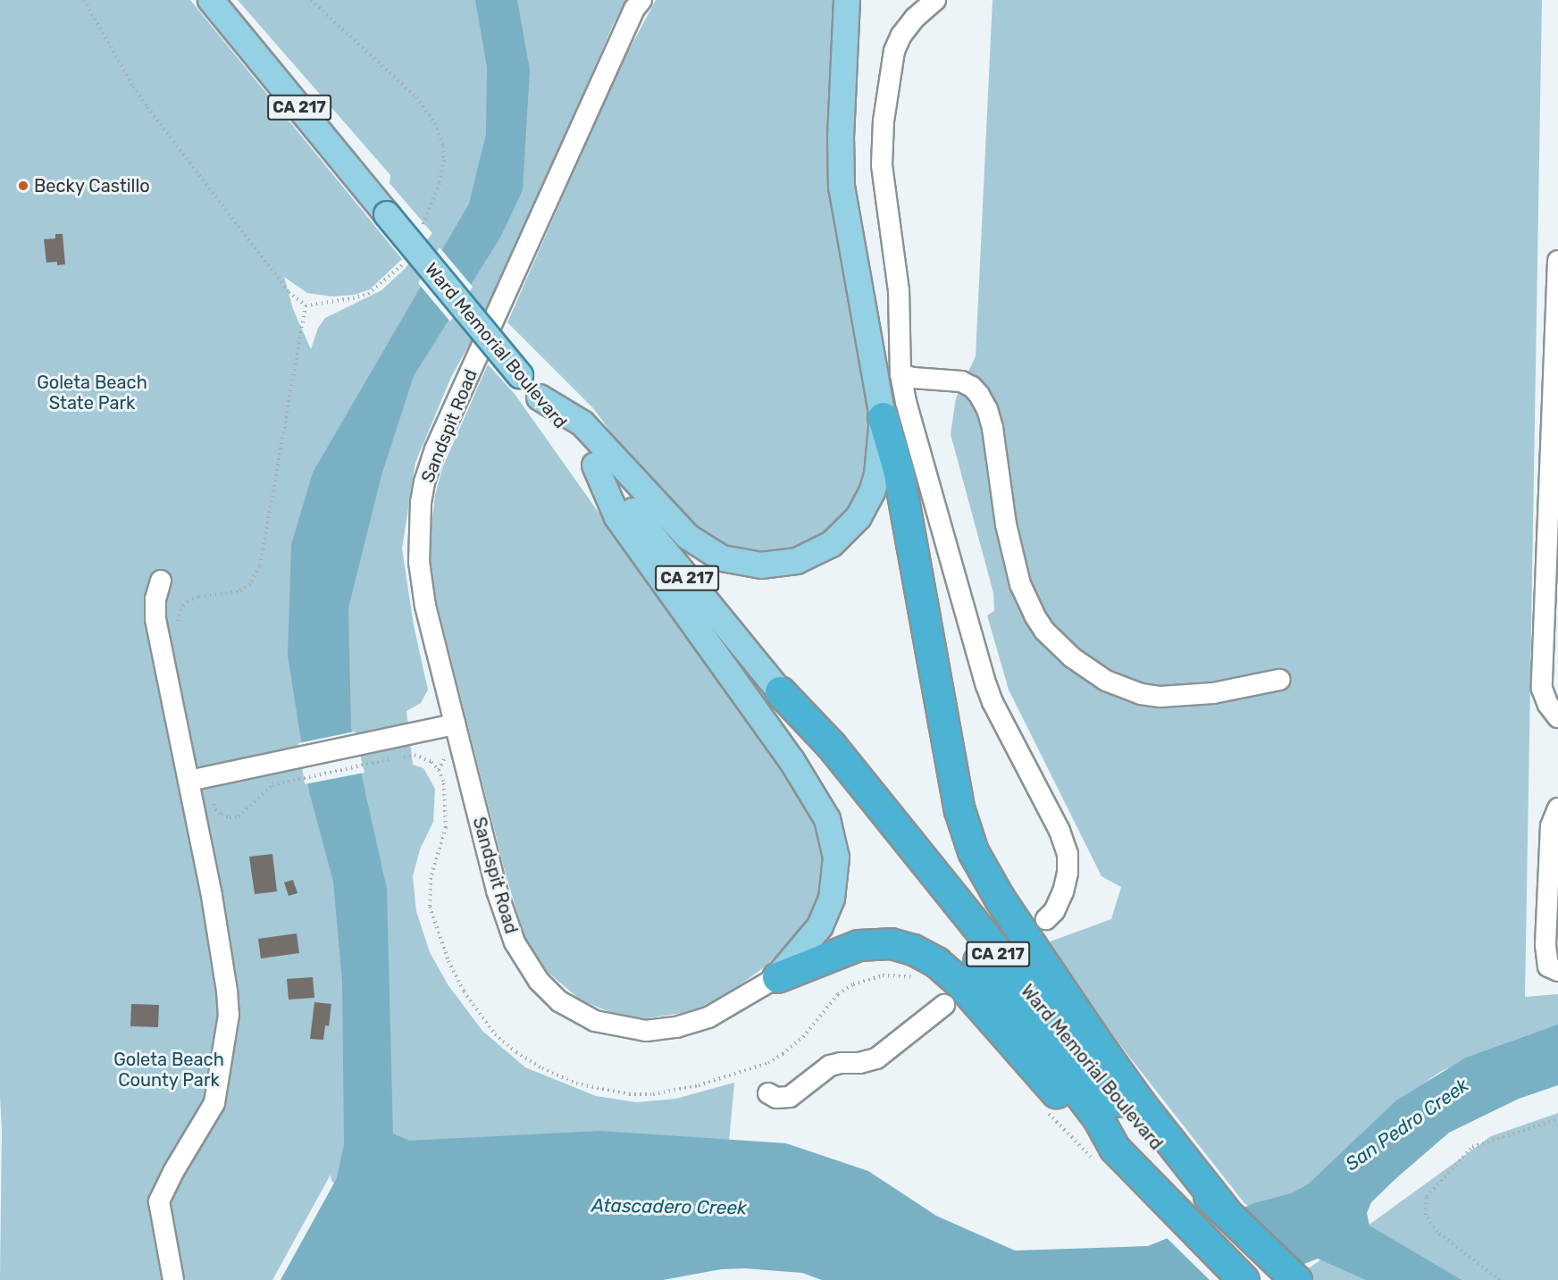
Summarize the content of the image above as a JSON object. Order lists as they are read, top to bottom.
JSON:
{
  "streets": {
    "highway": ["CA 217", "Ward Memorial Boulevard"],
    "street": ["Sandspit Road"]
  },
  "water": ["San Pedro Creek", "Atascadero Creek"],
  "parks": ["Goleta Beach State Park", "Goleta Beach County Park"],
  "places": ["Becky Castillo"]
}
